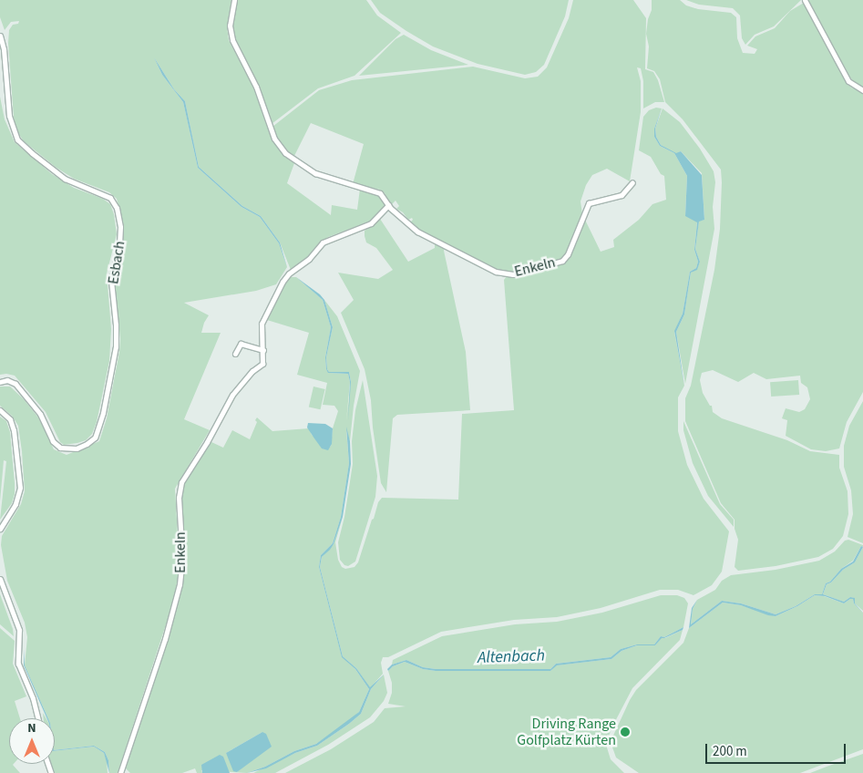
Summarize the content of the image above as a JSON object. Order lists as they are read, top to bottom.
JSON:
{
  "streets": {
    "street": ["Esbach", "Enkeln"]
  },
  "water": ["Altenbach"],
  "places": ["Driving Range Golfplatz Kürten"],
  "scale_bar": "200 m",
  "north": "top"
}
